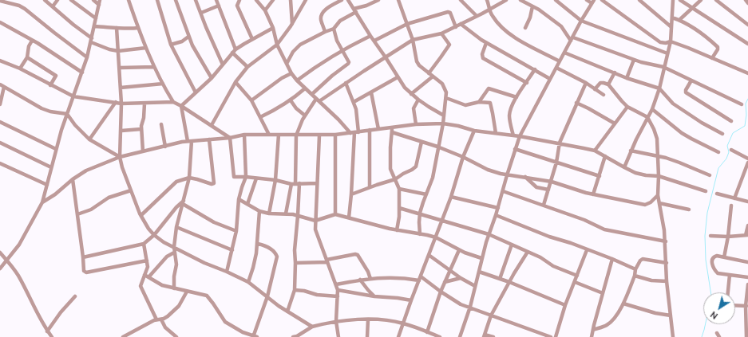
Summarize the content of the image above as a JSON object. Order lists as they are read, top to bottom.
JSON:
{
  "north": "bottom left"
}
